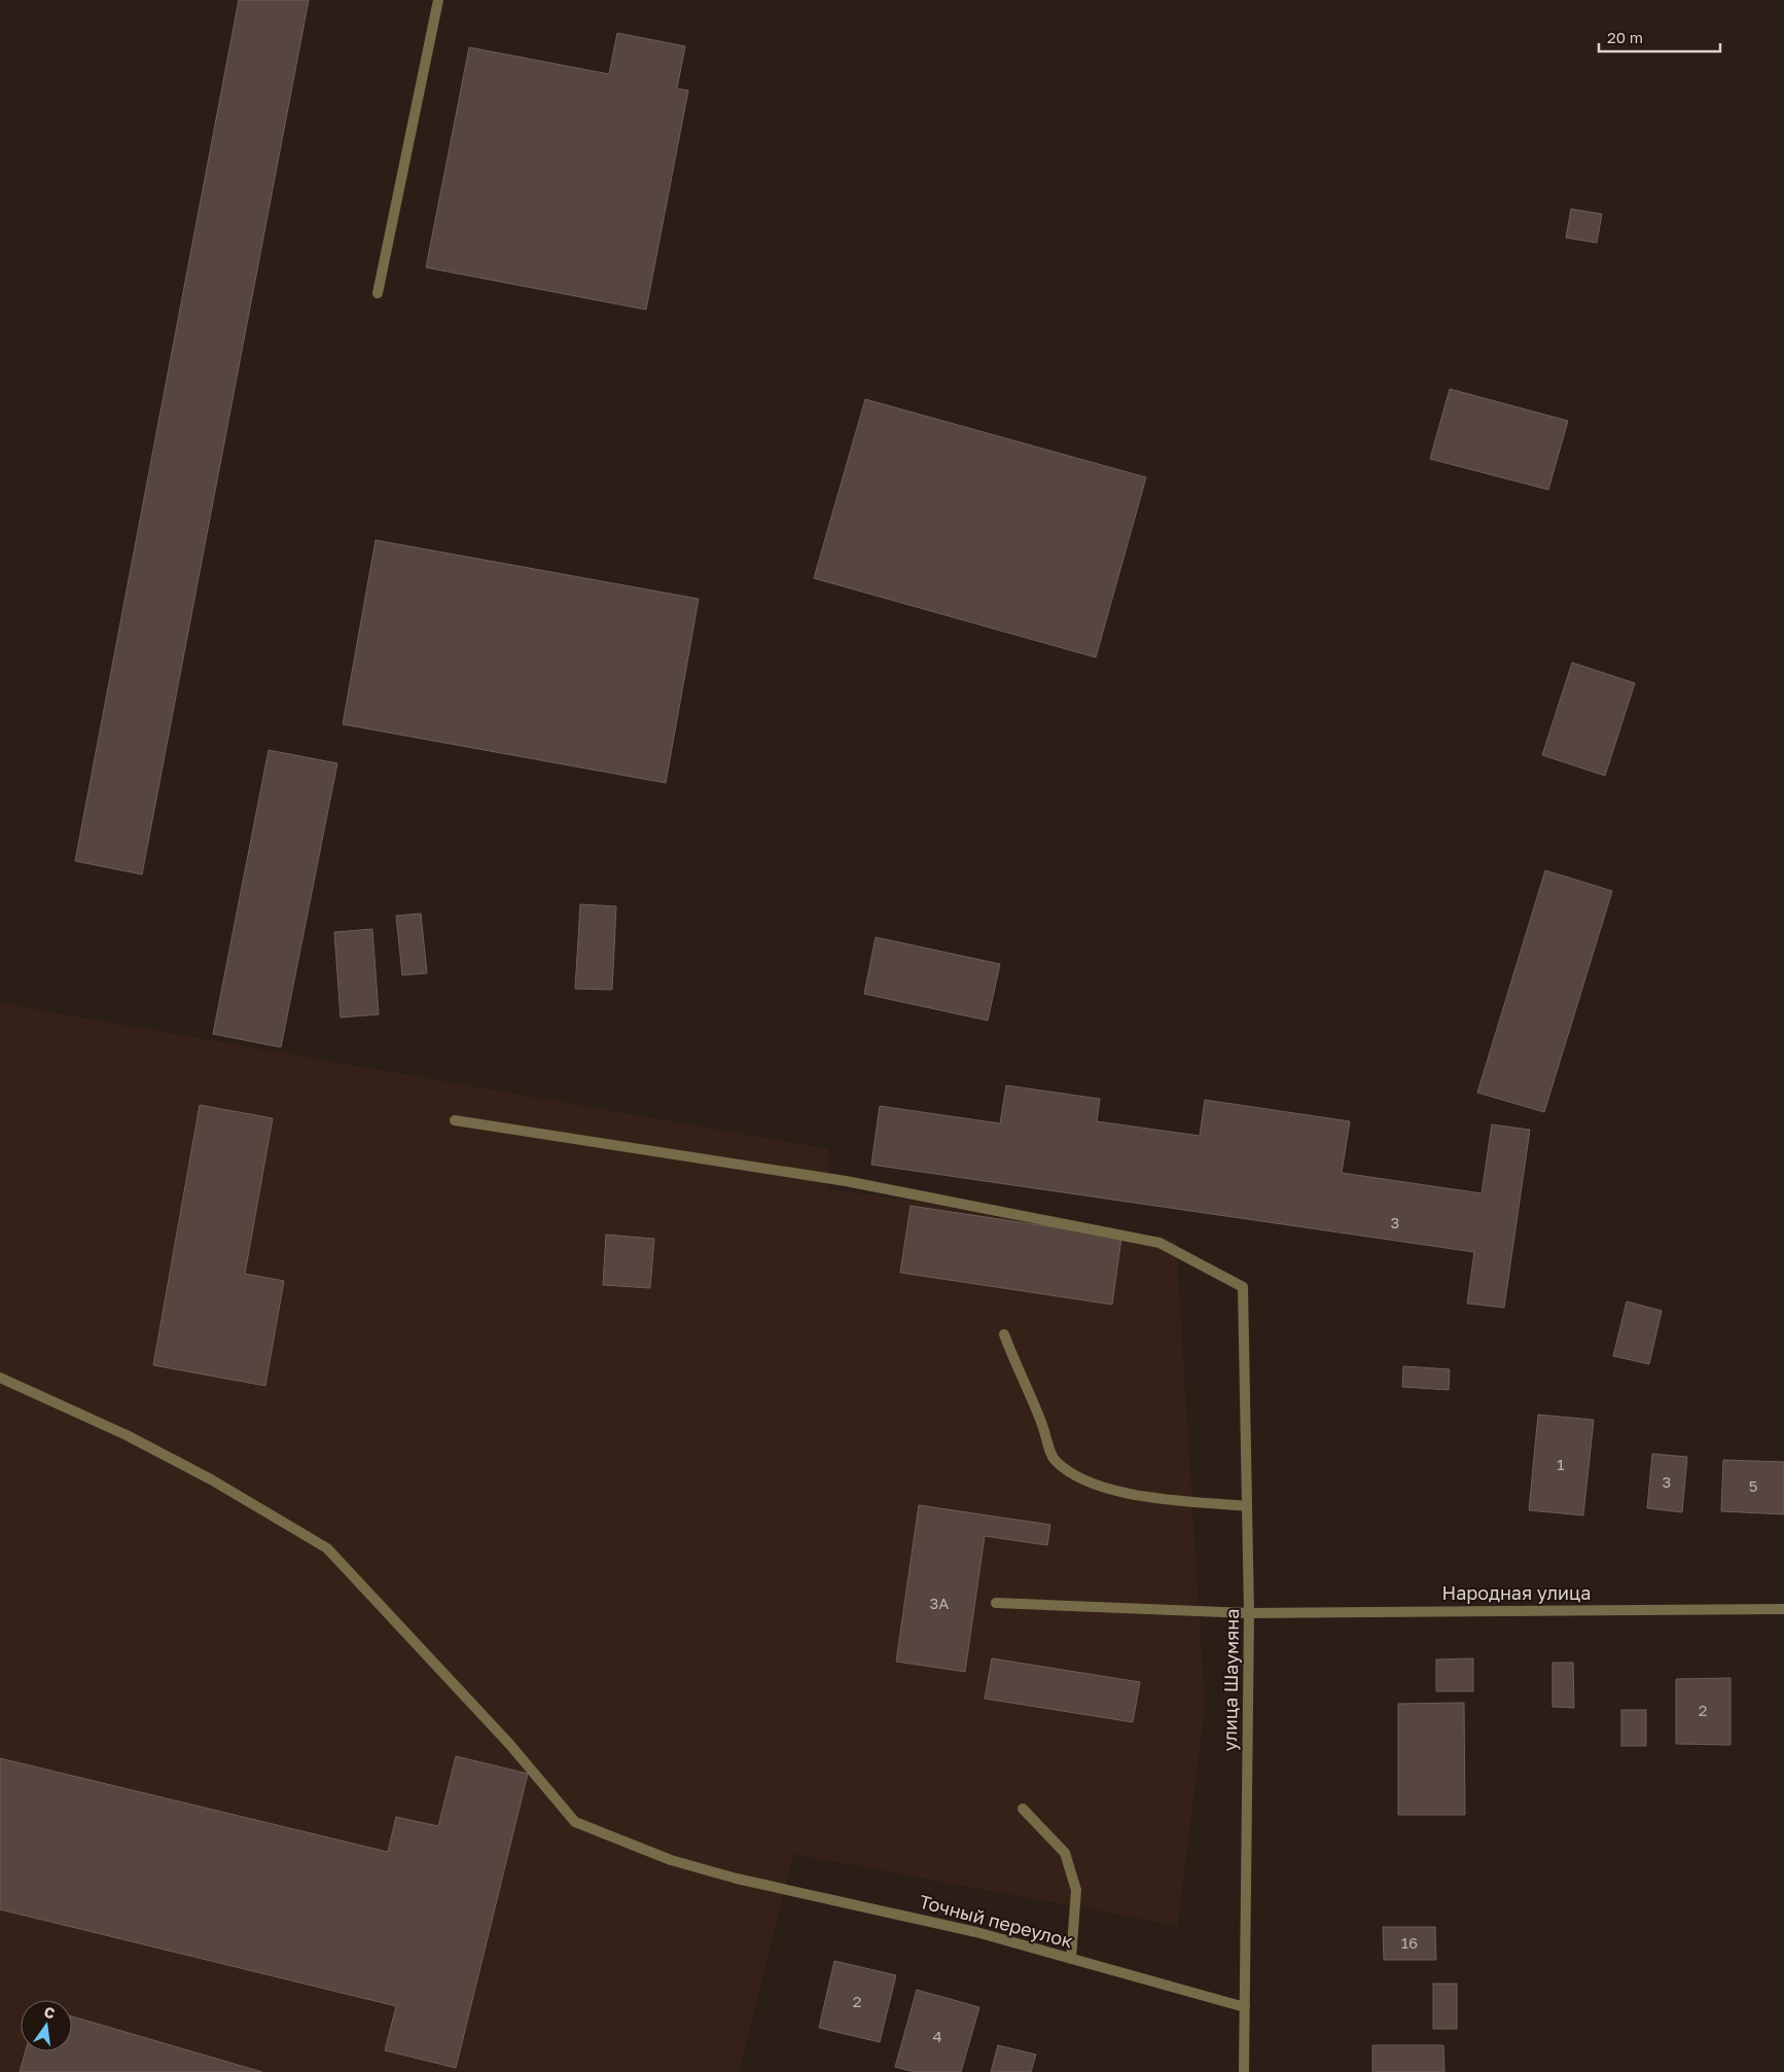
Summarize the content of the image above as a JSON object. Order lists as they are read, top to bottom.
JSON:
{
  "streets": {
    "street": ["Народная улица", "улица Шаумяна", "Точный переулок"]
  },
  "crossings": [
    ["Народная улица", "улица Шаумяна"],
    ["улица Шаумяна", "Точный переулок"]
  ],
  "house_numbers": [
    "3",
    "1",
    "3",
    "5",
    "3А",
    "2",
    "16",
    "2",
    "4"
  ],
  "scale_bar": "20 m",
  "north": "top"
}
